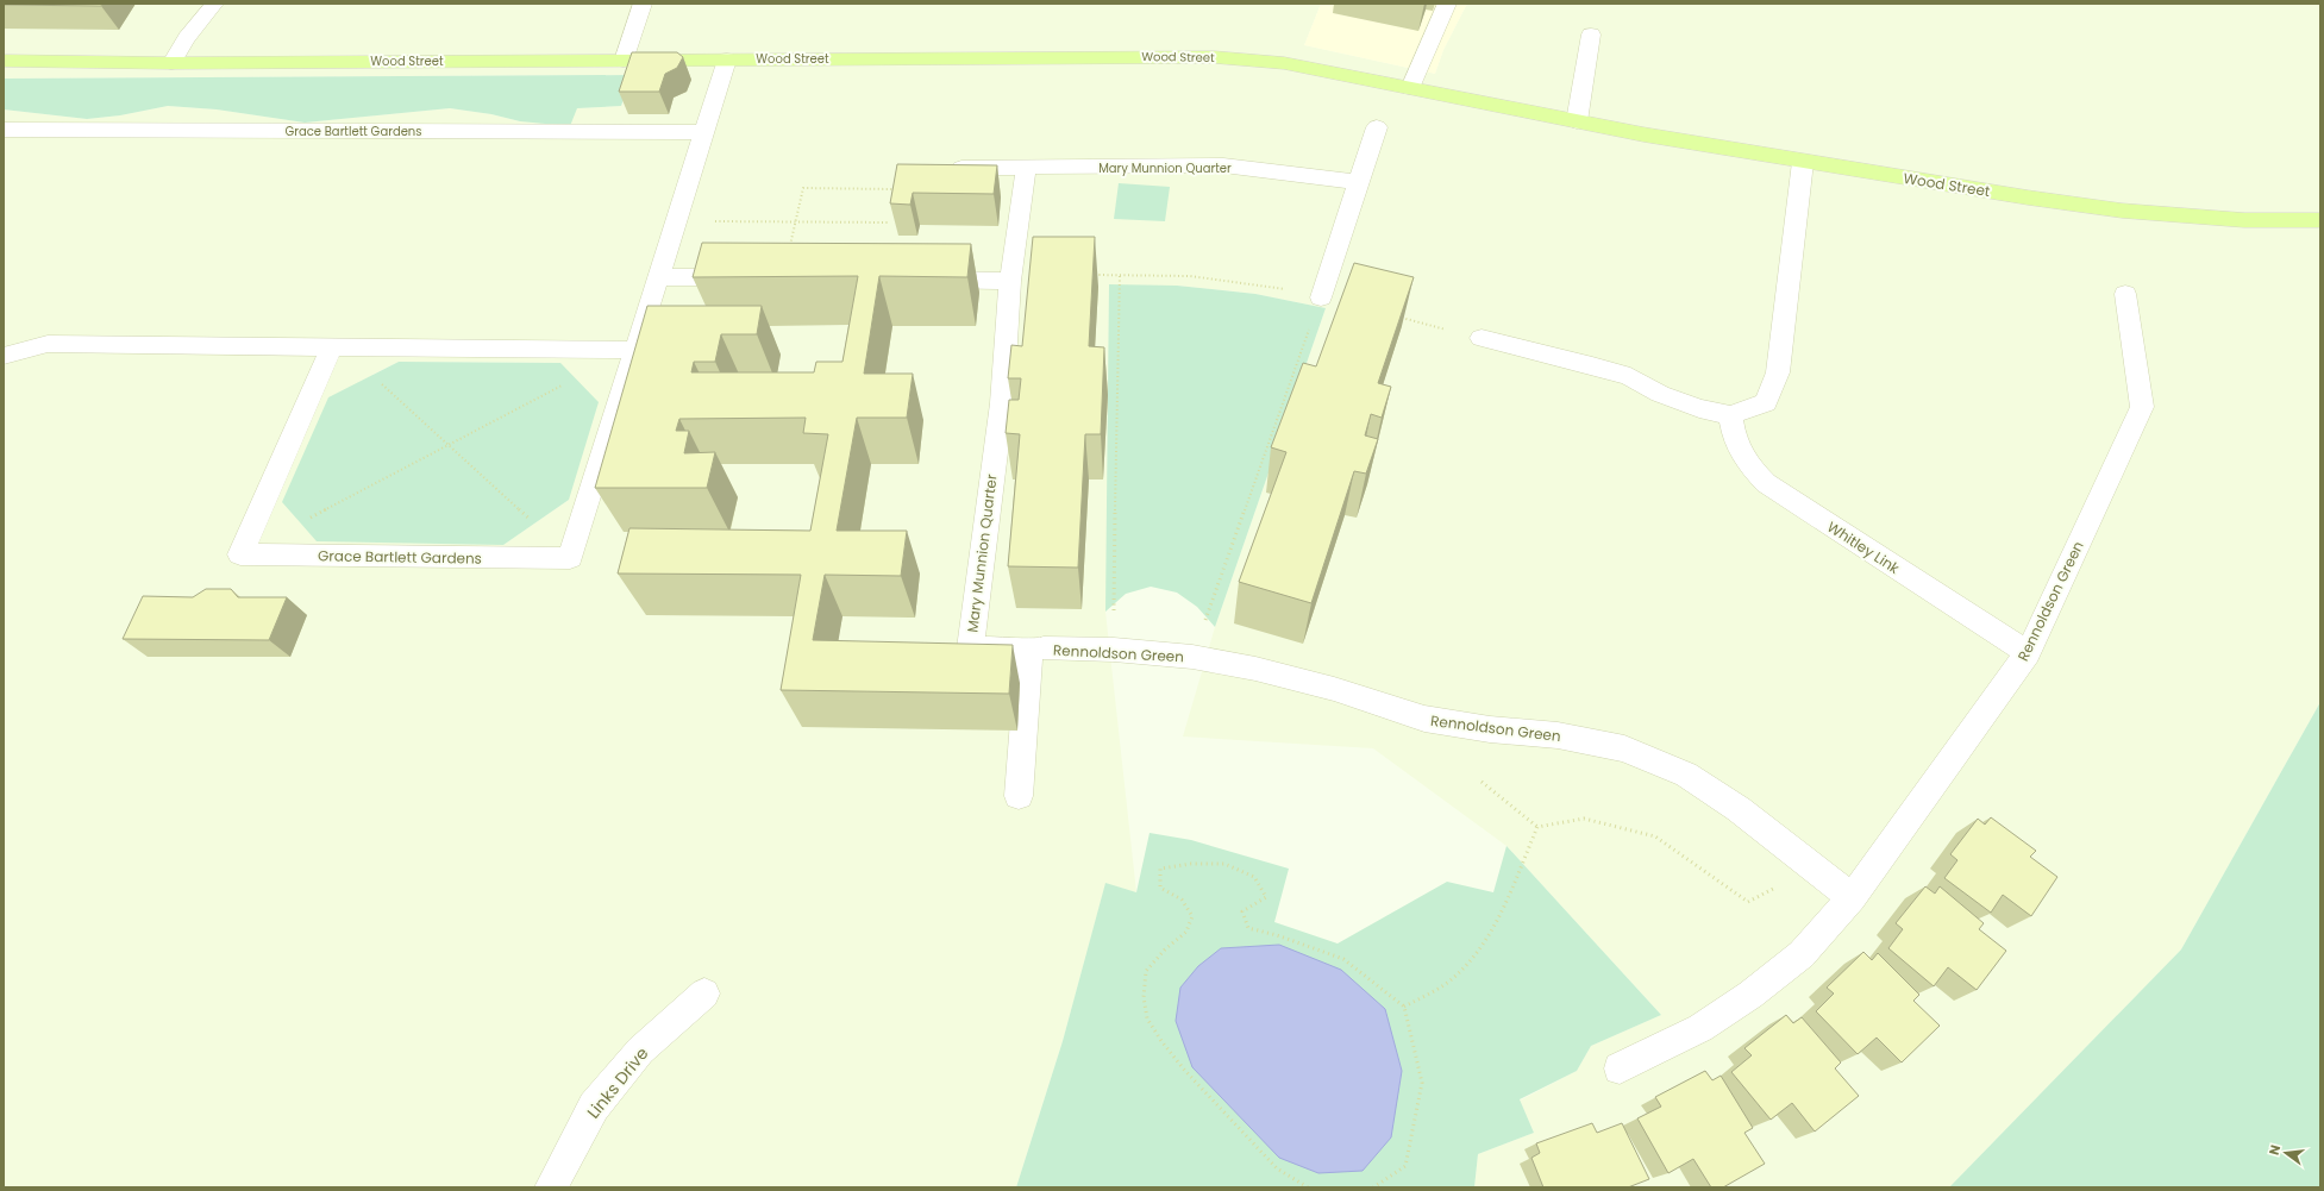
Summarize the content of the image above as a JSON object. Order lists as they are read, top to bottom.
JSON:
{
  "streets": {
    "main road": ["Wood Street"],
    "street": [
      "Grace Bartlett Gardens",
      "Mary Munnion Quarter",
      "Whitley Link",
      "Rennoldson Green",
      "Links Drive"
    ]
  },
  "crossings": [
    ["Whitley Link", "Rennoldson Green"]
  ],
  "north": "left"
}
